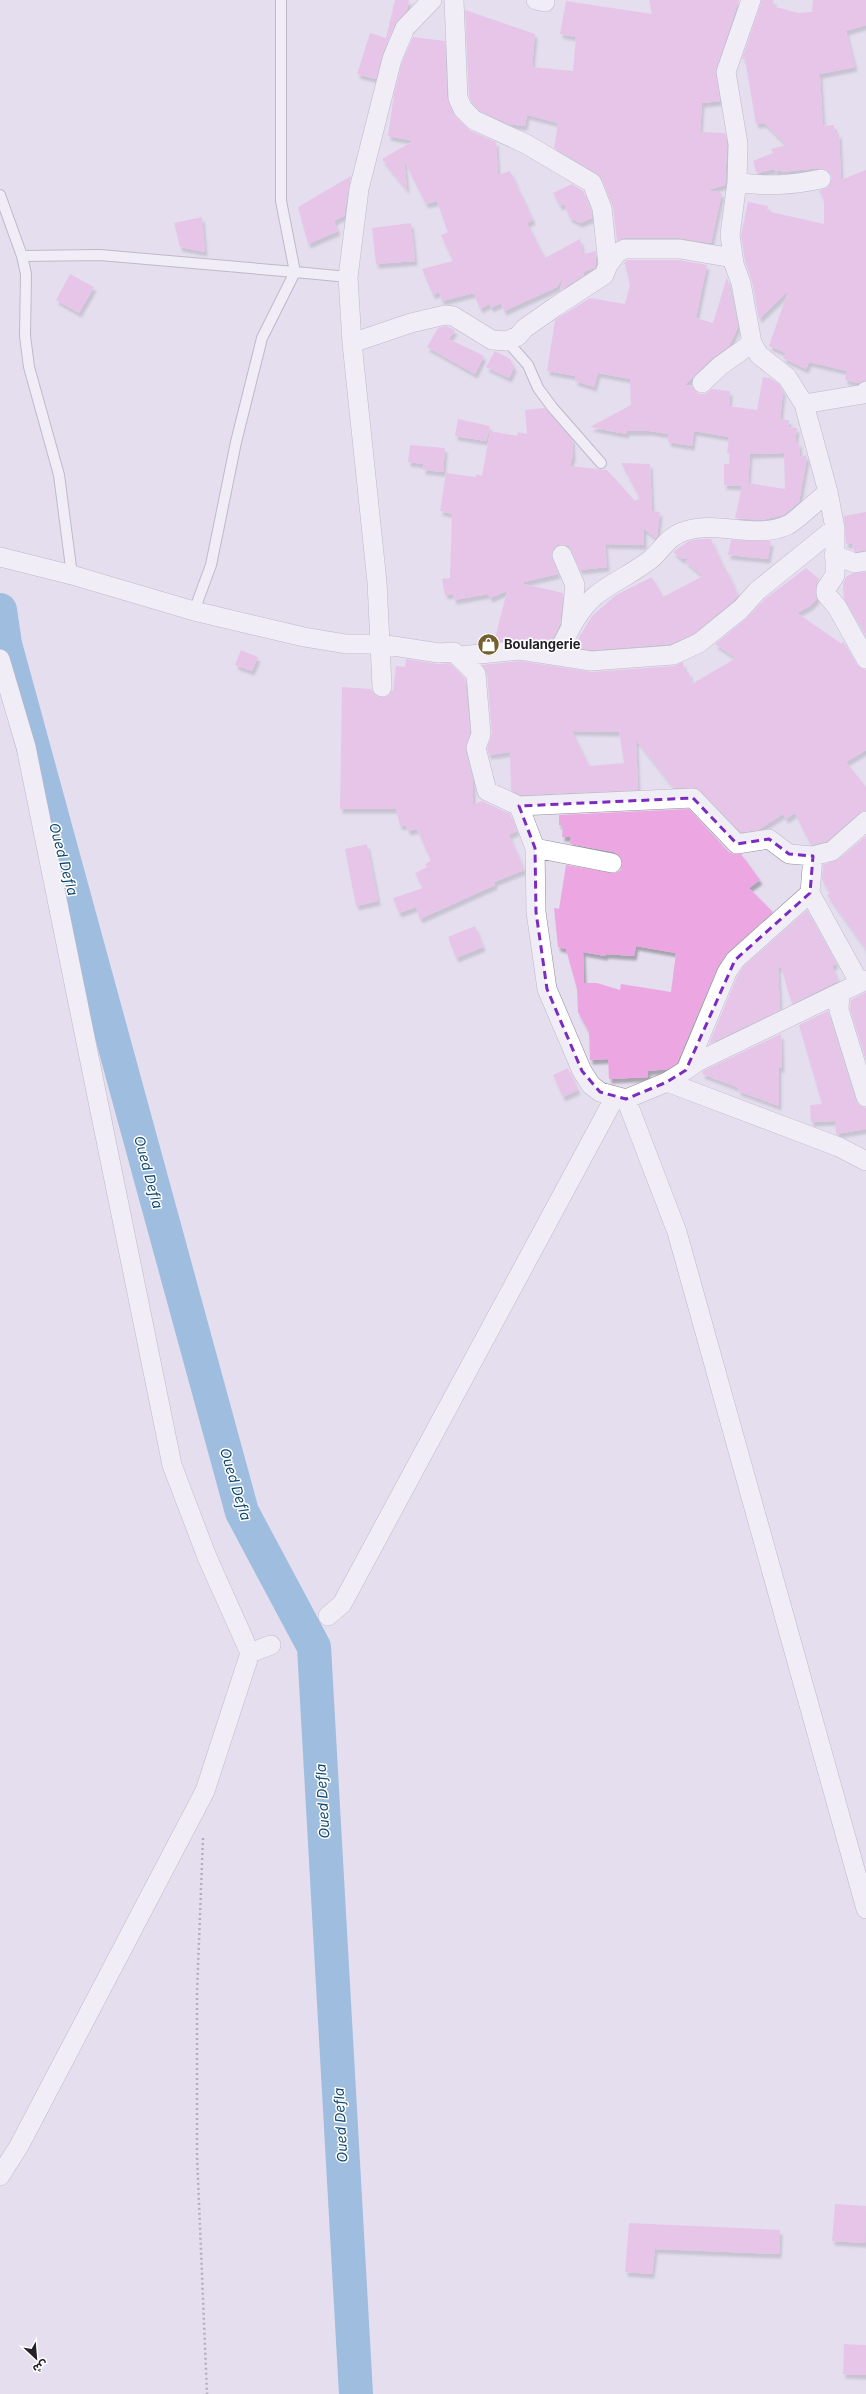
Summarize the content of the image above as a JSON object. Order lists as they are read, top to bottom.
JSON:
{
  "water": ["Oued Defla"],
  "places": {
    "shop": ["Boulangerie"]
  },
  "north": "bottom right"
}
